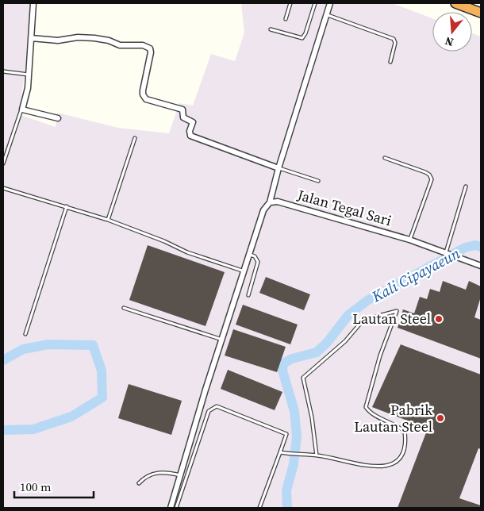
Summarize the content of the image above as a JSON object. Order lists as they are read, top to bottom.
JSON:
{
  "streets": {
    "street": ["Jalan Tegal Sari"]
  },
  "water": ["Kali Cipayaeun"],
  "places": ["Lautan Steel", "Pabrik Lautan Steel"],
  "scale_bar": "100 m",
  "north": "bottom"
}
